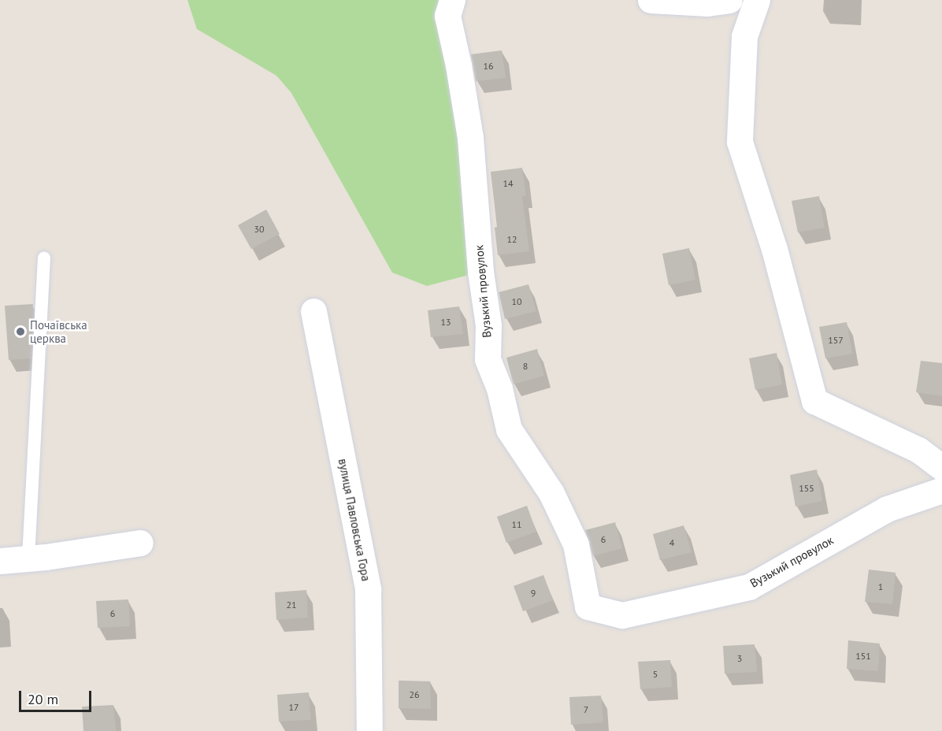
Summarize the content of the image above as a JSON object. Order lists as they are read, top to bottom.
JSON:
{
  "streets": {
    "street": ["Вузький провулок", "вулиця Павловська Гора"]
  },
  "places": ["Почаївська церква"],
  "house_numbers": [
    "16",
    "14",
    "30",
    "12",
    "10",
    "13",
    "157",
    "8",
    "155",
    "11",
    "6",
    "4",
    "1",
    "9",
    "21",
    "6",
    "151",
    "3",
    "5",
    "26",
    "17",
    "7"
  ],
  "scale_bar": "20 m"
}
